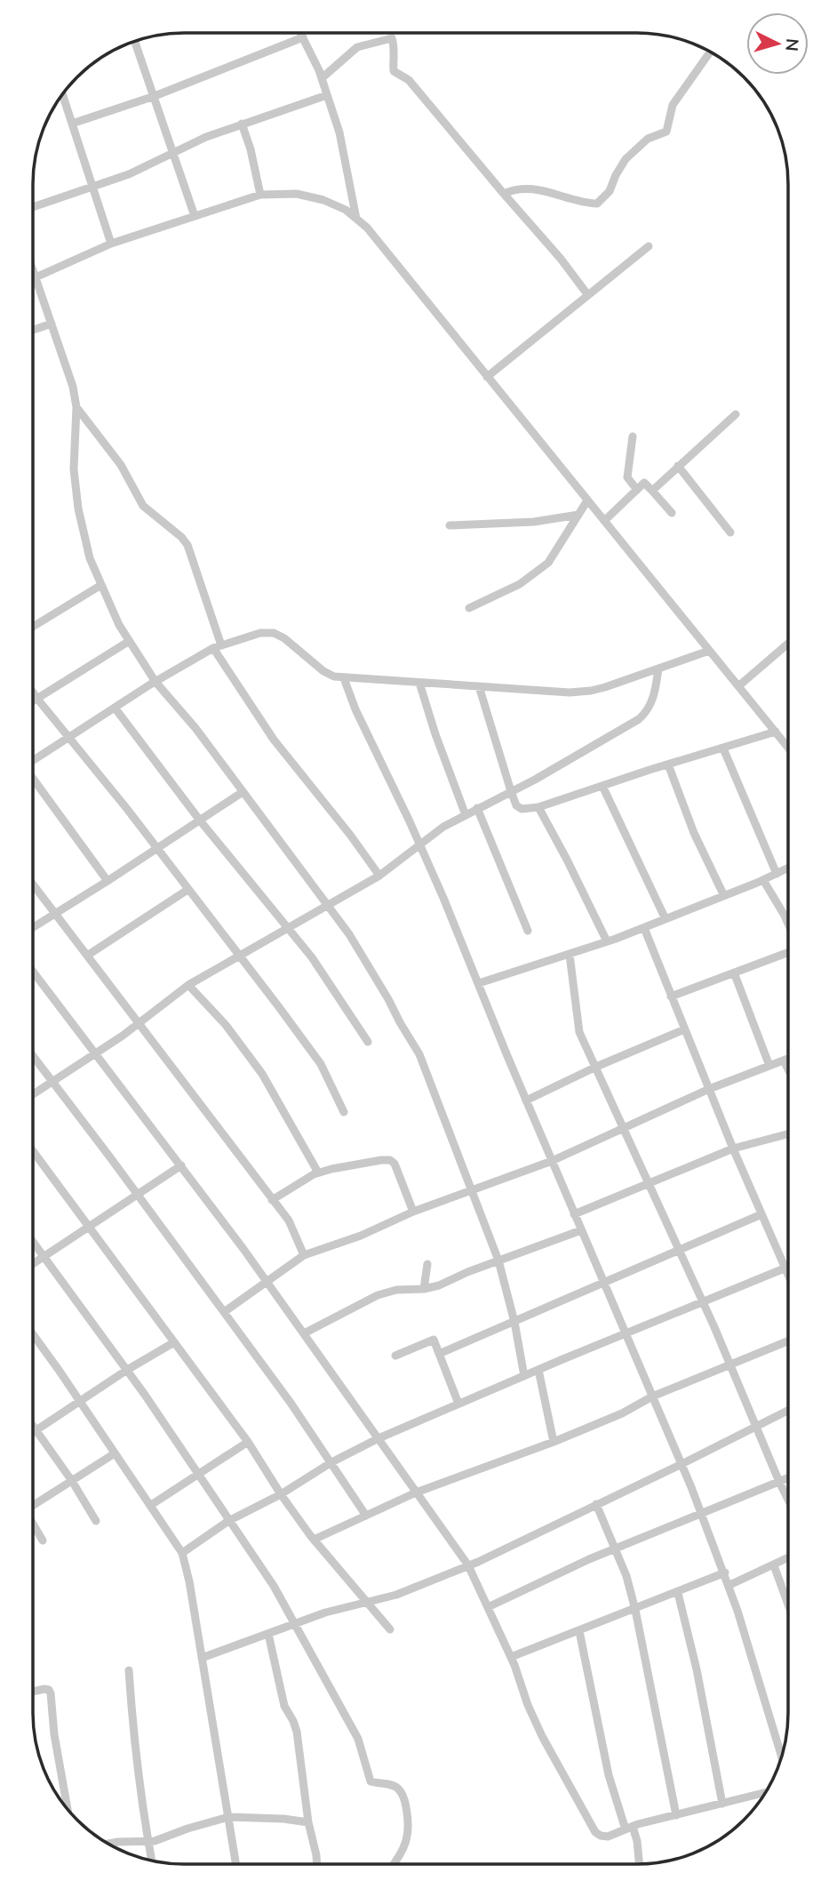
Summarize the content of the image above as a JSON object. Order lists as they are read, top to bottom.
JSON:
{
  "north": "right"
}
